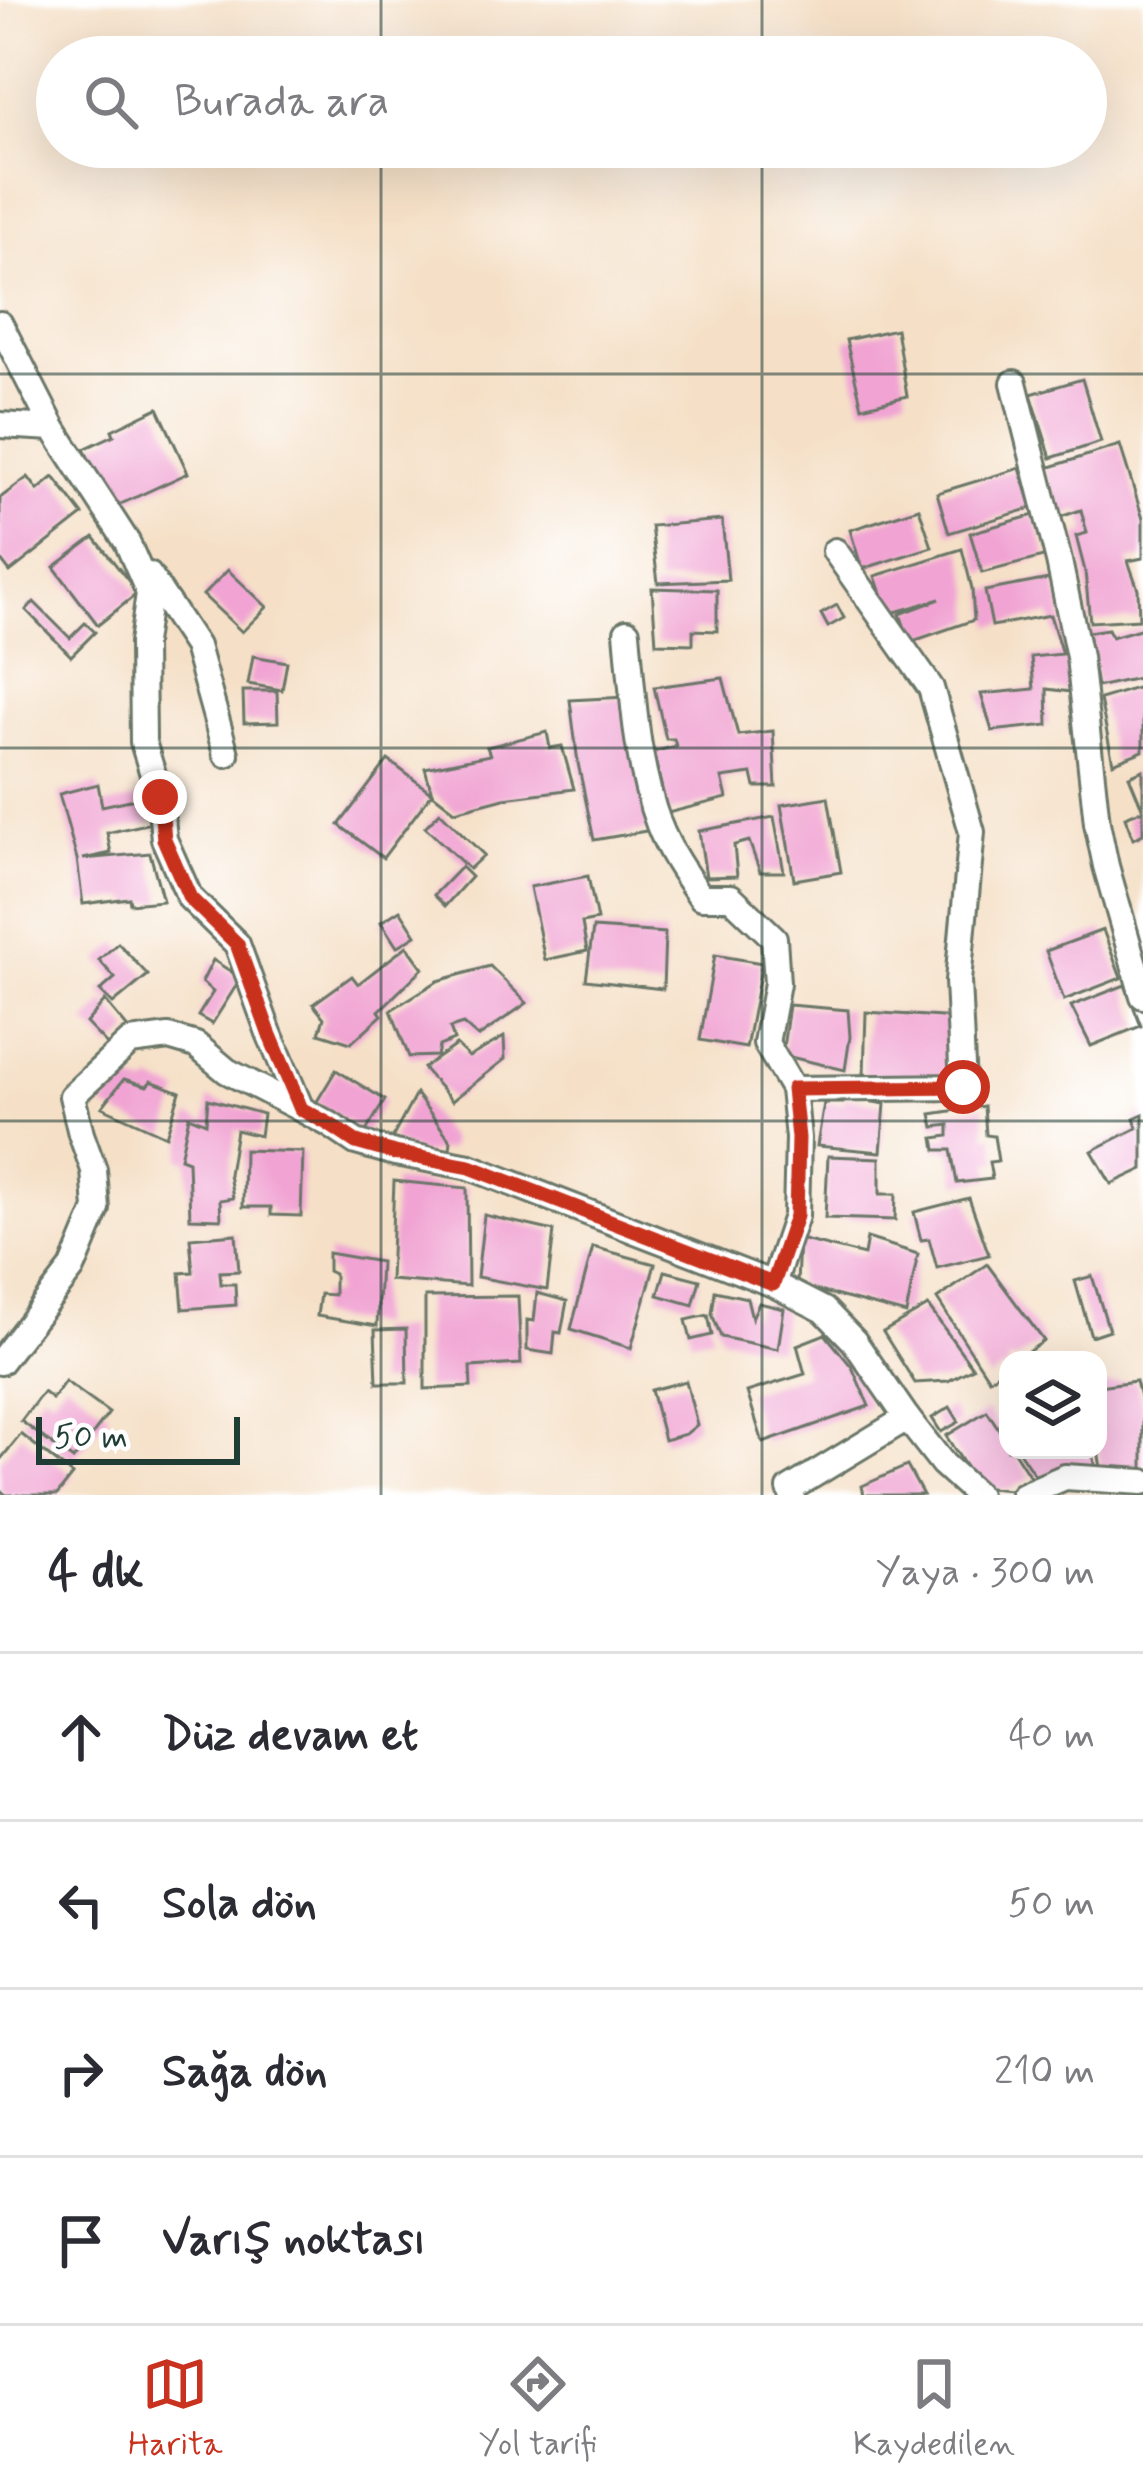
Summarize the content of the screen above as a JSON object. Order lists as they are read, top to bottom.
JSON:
{
  "scale_bar": "50 m",
  "page": {
    "search": "Burada ara",
    "scale": "50 m",
    "heading": ["4 dk", "Yaya · 300 m"],
    "list": [
      ["Düz devam et", "40 m"],
      ["Sola dön", "50 m"],
      ["Sağa dön", "210 m"],
      "Varış noktası"
    ],
    "nav": ["Harita", "Yol tarifi", "Kaydedilen"]
  }
}
